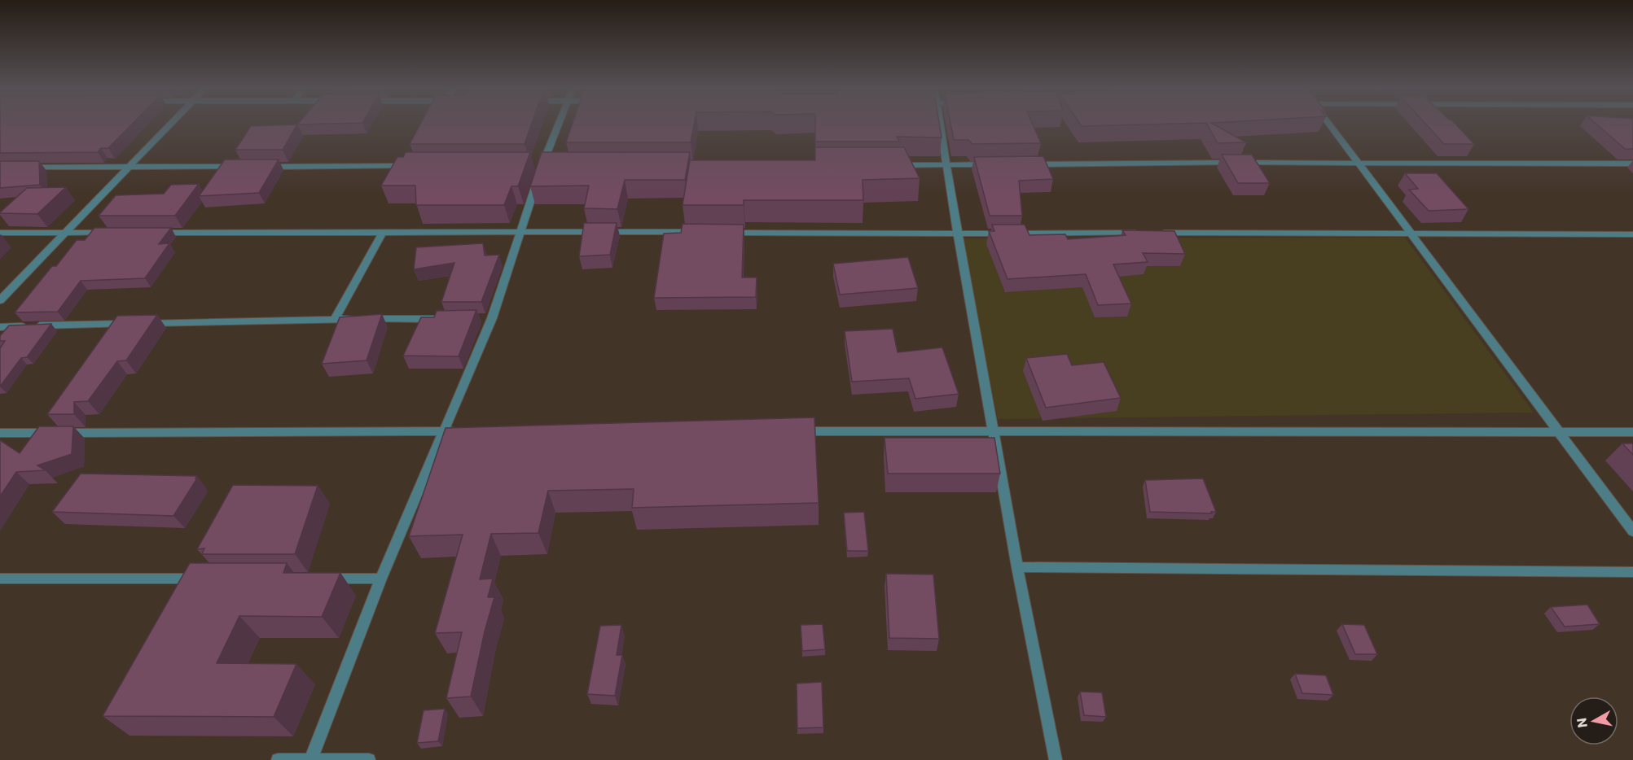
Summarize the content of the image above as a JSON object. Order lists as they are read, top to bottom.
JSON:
{
  "north": "left"
}
